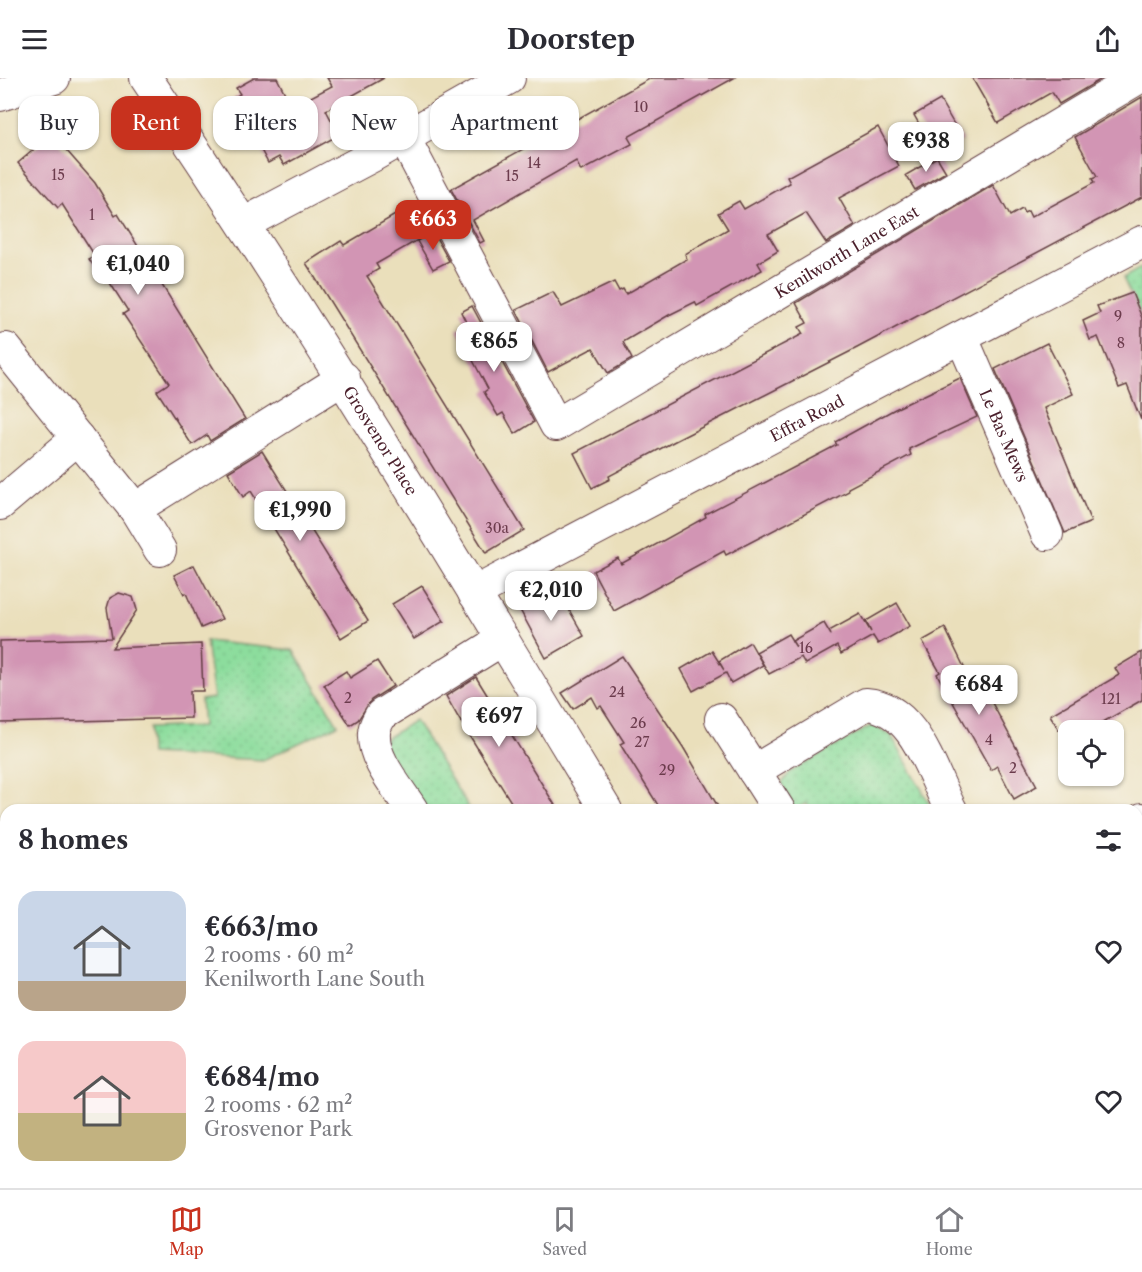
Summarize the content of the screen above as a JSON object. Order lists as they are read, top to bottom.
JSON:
{
  "streets": {
    "street": [
      "Kenilworth Lane East",
      "Effra Road",
      "Le Bas Mews",
      "Grosvenor Place"
    ]
  },
  "crossings": [
    ["Effra Road", "Le Bas Mews"],
    ["Effra Road", "Grosvenor Place"]
  ],
  "house_numbers": [
    "10",
    "14",
    "15",
    "15",
    "1",
    "9",
    "8",
    "30a",
    "16",
    "24",
    "2",
    "121",
    "26",
    "4",
    "27",
    "2",
    "29"
  ],
  "page": {
    "header": "Doorstep",
    "chip": [
      "Buy",
      "Rent",
      "Filters",
      "New",
      "Apartment"
    ],
    "price": [
      "€938",
      "€663",
      "€1,040",
      "€865",
      "€1,990",
      "€2,010",
      "€684",
      "€697"
    ],
    "heading": "8 homes",
    "list": [
      {
        "name": "€663/mo",
        "note": "2 rooms · 60 m² · Kenilworth Lane South"
      },
      {
        "name": "€684/mo",
        "note": "2 rooms · 62 m² · Grosvenor Park"
      }
    ],
    "tabs": ["Map", "Saved", "Home"]
  }
}
